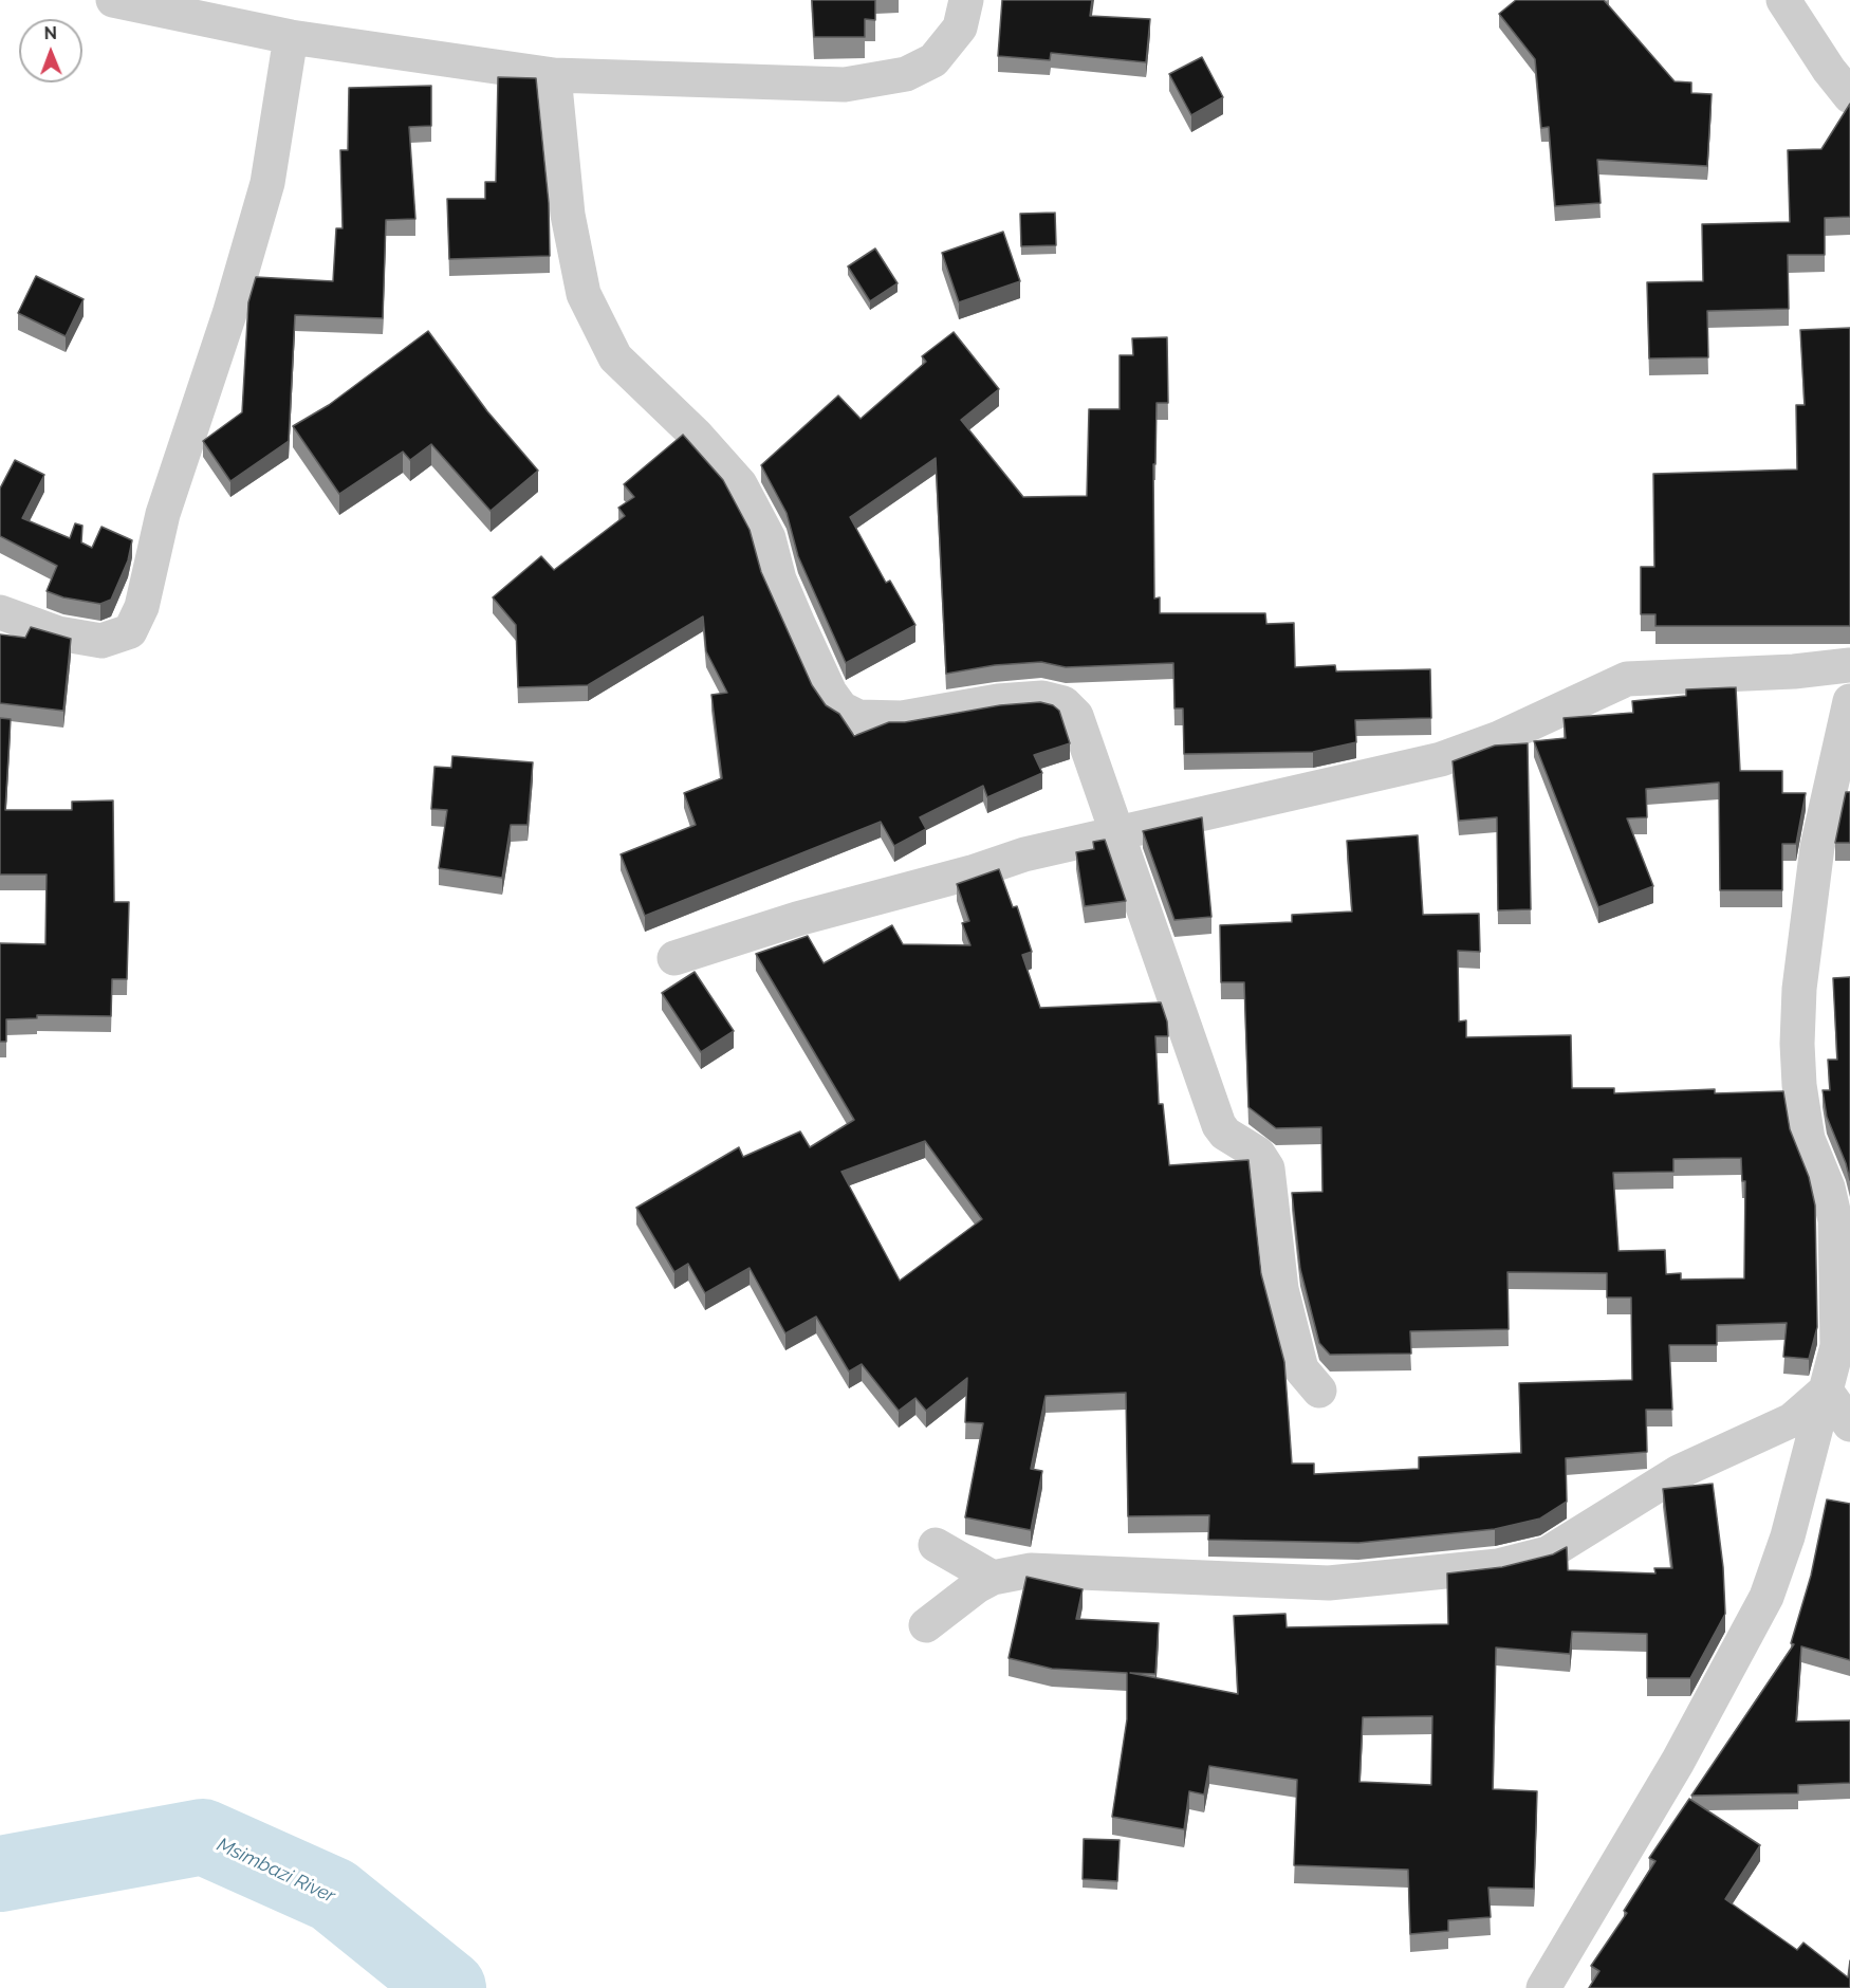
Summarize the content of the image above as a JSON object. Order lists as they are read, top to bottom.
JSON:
{
  "water": ["Msimbazi River"],
  "north": "top"
}
